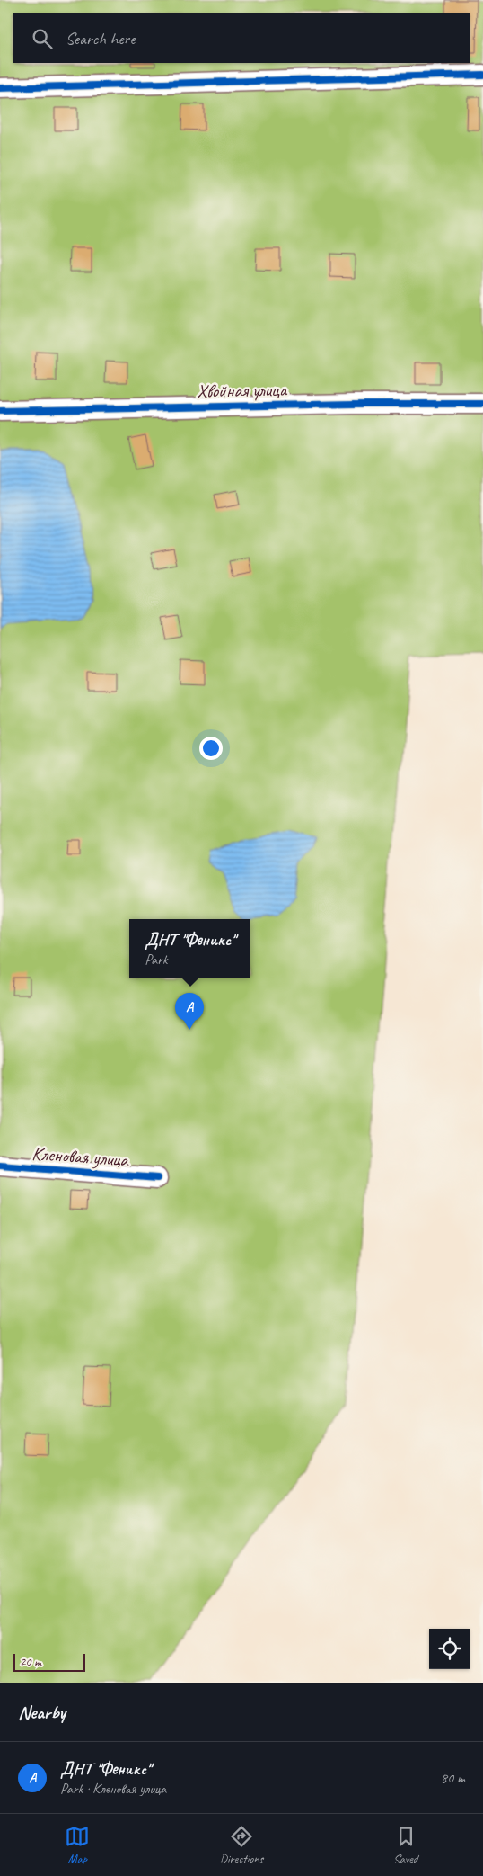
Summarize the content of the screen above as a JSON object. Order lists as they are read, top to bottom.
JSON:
{
  "streets": {
    "street": ["Хвойная улица", "Кленовая улица"]
  },
  "scale_bar": "20 m",
  "page": {
    "search": "Search here",
    "popup": ["ДНТ \"Феникс\"", "Park"],
    "pins": "A",
    "scale": "20 m",
    "heading": "Nearby",
    "list": [
      {
        "mark": "A",
        "name": "ДНТ \"Феникс\"",
        "note": "Park · Кленовая улица",
        "value": "80 m"
      }
    ],
    "nav": ["Map", "Directions", "Saved"]
  }
}
